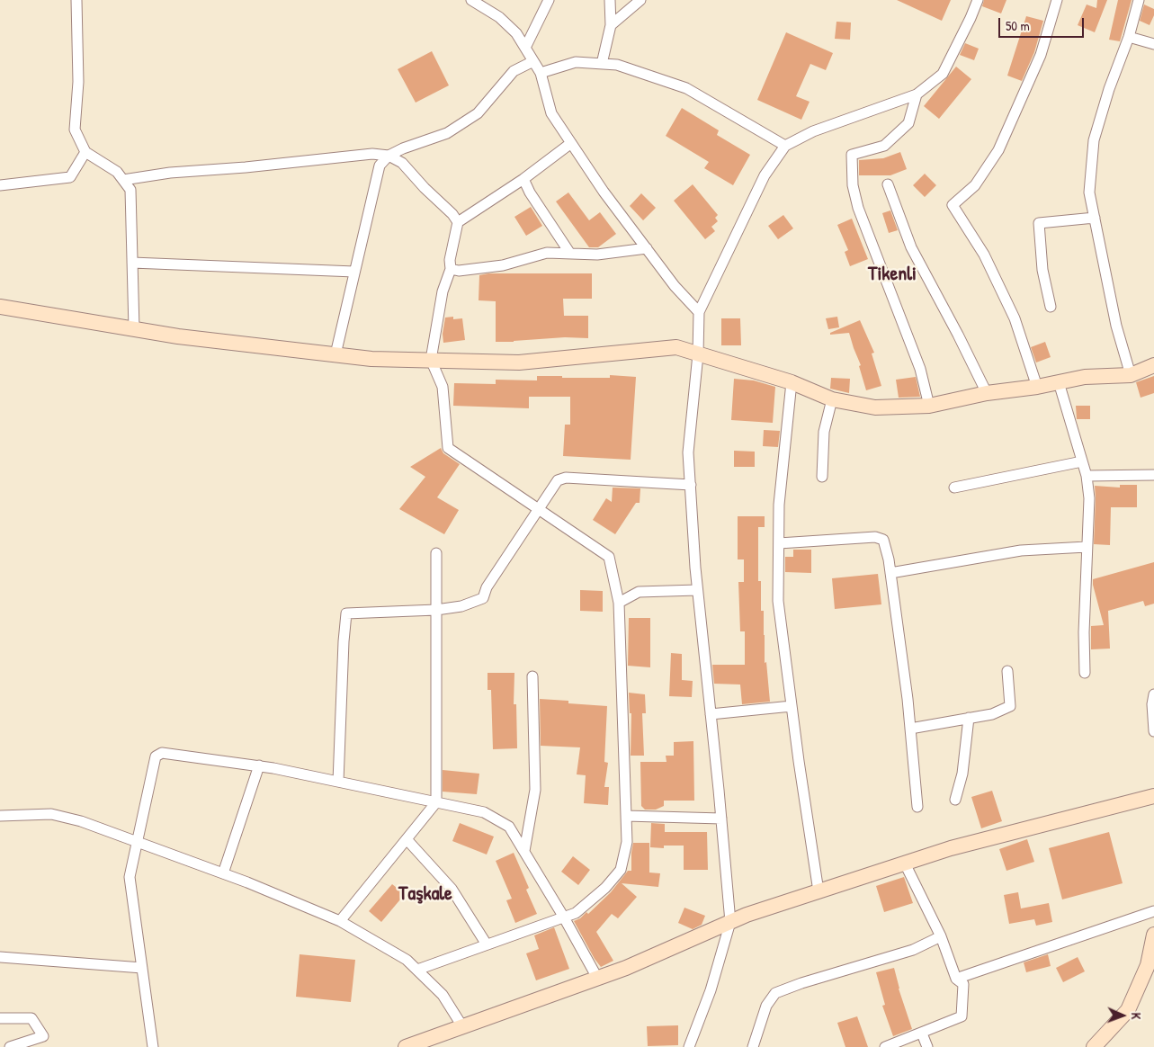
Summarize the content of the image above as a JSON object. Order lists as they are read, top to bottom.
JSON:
{
  "districts": ["Tikenli", "Taşkale"],
  "scale_bar": "50 m",
  "north": "right"
}
